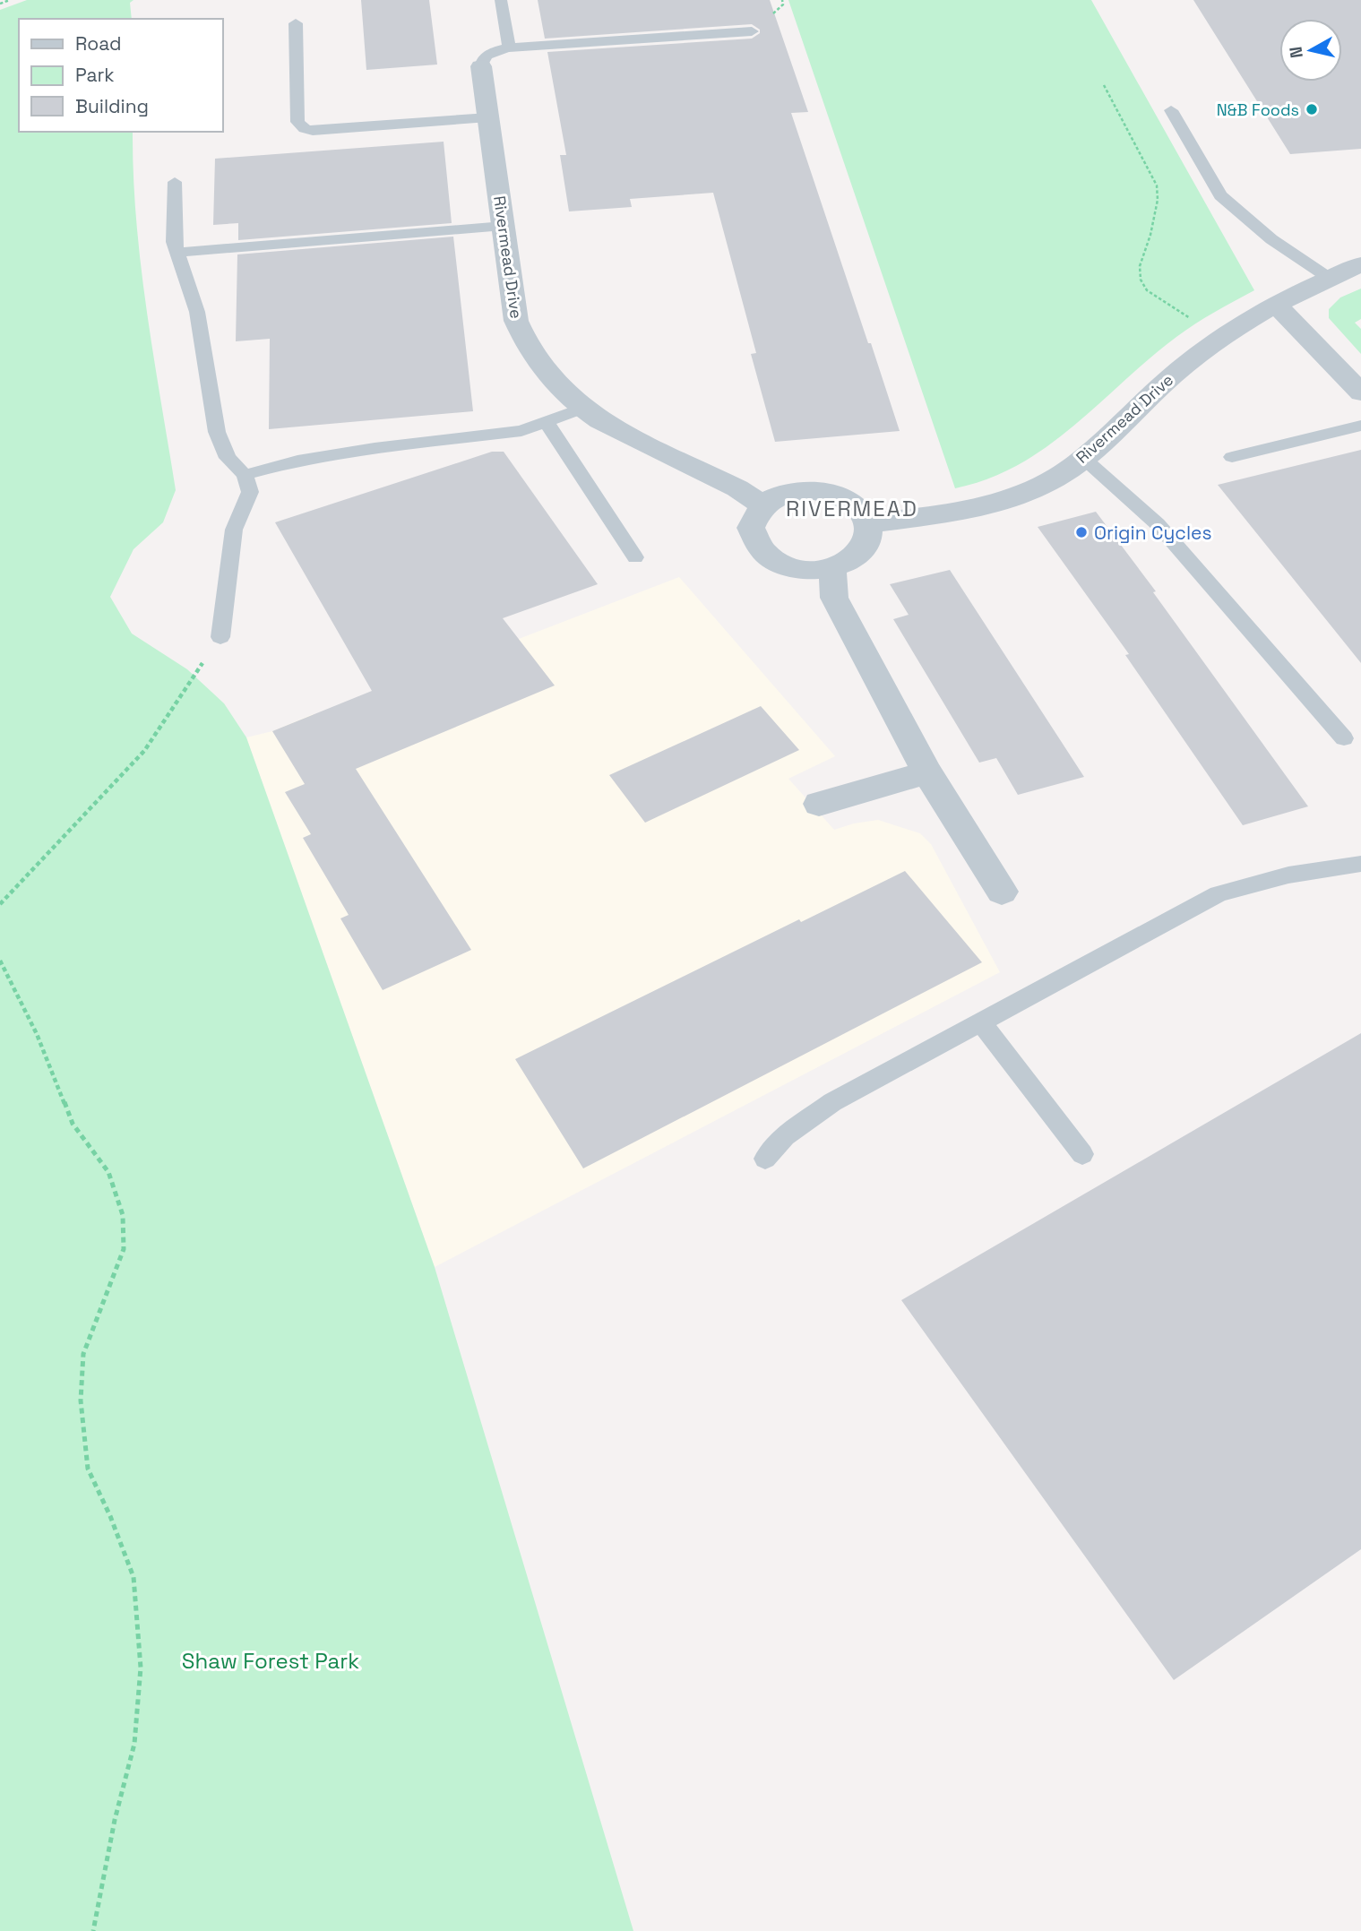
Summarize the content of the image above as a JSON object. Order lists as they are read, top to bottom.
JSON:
{
  "streets": {
    "street": ["Rivermead Drive"]
  },
  "districts": ["RIVERMEAD"],
  "parks": ["Shaw Forest Park"],
  "places": ["N&B Foods", "Origin Cycles"],
  "legend": ["Road", "Park", "Building"],
  "north": "left"
}
